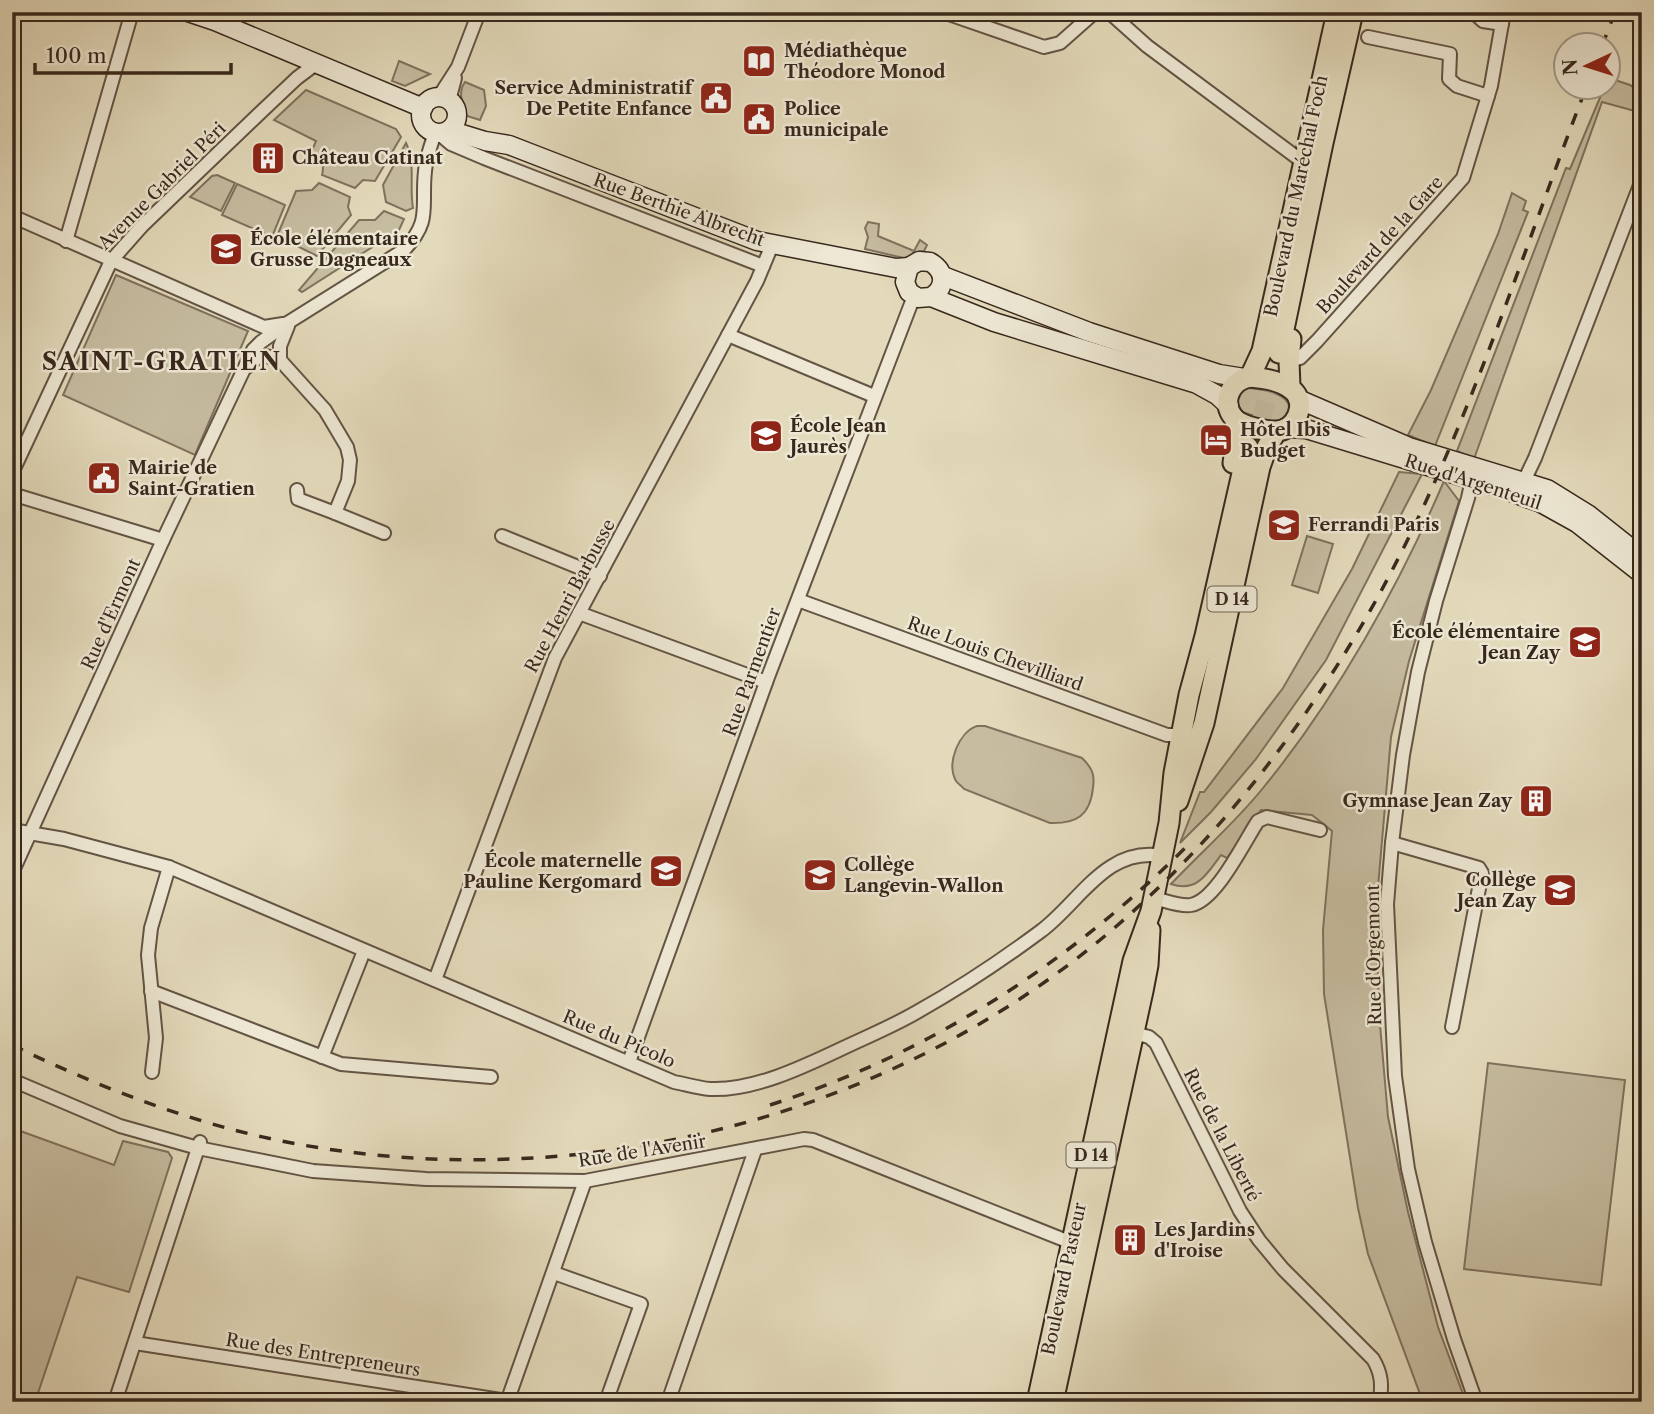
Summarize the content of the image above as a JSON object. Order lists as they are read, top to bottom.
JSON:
{
  "streets": {
    "main road": ["Boulevard du Maréchal Foch", "D 14", "Boulevard Pasteur"],
    "street": [
      "Avenue Gabriel Péri",
      "Rue Berthie Albrecht",
      "Boulevard de la Gare",
      "Rue d'Argenteuil",
      "Rue Henri Barbusse",
      "Rue d'Ermont",
      "Rue Louis Chevilliard",
      "Rue Parmentier",
      "Rue d'Orgemont",
      "Rue du Picolo",
      "Rue de la Liberté",
      "Rue de l'Avenir",
      "Rue des Entrepreneurs"
    ]
  },
  "crossings": [
    ["Boulevard du Maréchal Foch", "Rue Berthie Albrecht"],
    ["Boulevard du Maréchal Foch", "Boulevard de la Gare"],
    ["Boulevard du Maréchal Foch", "Rue d'Argenteuil"],
    ["Boulevard du Maréchal Foch", "Boulevard Pasteur"],
    ["Rue Berthie Albrecht", "Rue d'Argenteuil"],
    ["Rue Berthie Albrecht", "Rue Henri Barbusse"],
    ["Rue Berthie Albrecht", "Rue d'Ermont"],
    ["Rue Berthie Albrecht", "Rue Parmentier"],
    ["Rue Berthie Albrecht", "Boulevard Pasteur"],
    ["Rue d'Argenteuil", "Rue d'Orgemont"],
    ["Rue d'Argenteuil", "Boulevard Pasteur"],
    ["Rue Henri Barbusse", "Rue du Picolo"],
    ["Rue d'Ermont", "Rue du Picolo"],
    ["Rue Louis Chevilliard", "Rue Parmentier"],
    ["Rue Louis Chevilliard", "Boulevard Pasteur"],
    ["Rue Parmentier", "Rue du Picolo"],
    ["Rue du Picolo", "Boulevard Pasteur"],
    ["Rue de la Liberté", "Boulevard Pasteur"],
    ["Rue de l'Avenir", "Boulevard Pasteur"]
  ],
  "districts": ["SAINT-GRATIEN"],
  "places": {
    "library": ["Médiathèque Théodore Monod"],
    "public building": ["Service Administratif De Petite Enfance", "Police municipale", "Mairie de Saint-Gratien"],
    "building": ["Château Catinat", "Gymnase Jean Zay", "Les Jardins d'Iroise"],
    "school or university": [
      "École élémentaire Grusse Dagneaux",
      "École Jean Jaurès",
      "Ferrandi Paris",
      "École élémentaire Jean Zay",
      "École maternelle Pauline Kergomard",
      "Collège Langevin-Wallon",
      "Collège Jean Zay"
    ],
    "hotel": ["Hôtel Ibis Budget"]
  },
  "scale_bar": "100 m",
  "north": "left"
}
